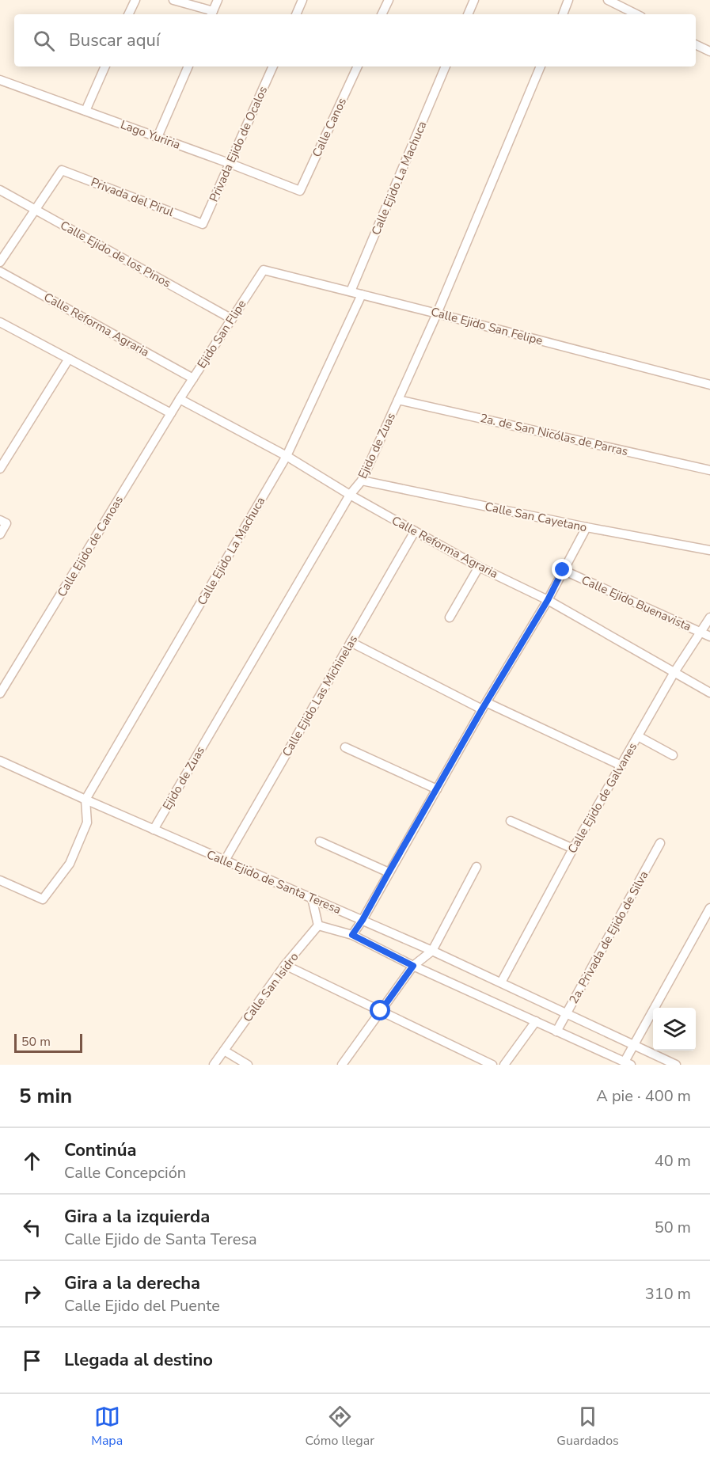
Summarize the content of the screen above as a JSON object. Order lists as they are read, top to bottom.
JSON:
{
  "streets": {
    "street": [
      "Calle Canos",
      "Lago Yuriria",
      "Privada Ejido de Ocalos",
      "Calle Ejido La Machuca",
      "Privada del Pirul",
      "Calle Ejido de los Pinos",
      "Calle Reforma Agraria",
      "Calle Ejido San Felipe",
      "Ejido San Flipe",
      "2a. de San Nicólas de Parras",
      "Ejido de Zuas",
      "Calle San Cayetano",
      "Calle Ejido de Canoas",
      "Calle Ejido Buenavista",
      "Calle Ejido Las Michinelas",
      "Calle Ejido de Galvanes",
      "Calle Ejido de Santa Teresa",
      "2a. Privada de Ejido de Silva",
      "Calle San Isidro"
    ]
  },
  "crossings": [
    ["Calle Canos", "Lago Yuriria"],
    ["Lago Yuriria", "Privada Ejido de Ocalos"],
    ["Privada Ejido de Ocalos", "Privada del Pirul"],
    ["Calle Ejido La Machuca", "Calle Reforma Agraria"],
    ["Calle Ejido La Machuca", "Calle Ejido San Felipe"],
    ["Calle Ejido La Machuca", "Calle Ejido de Santa Teresa"],
    ["Privada del Pirul", "Calle Ejido de los Pinos"],
    ["Calle Ejido de los Pinos", "Ejido San Flipe"],
    ["Calle Reforma Agraria", "Ejido San Flipe"],
    ["Calle Reforma Agraria", "Ejido de Zuas"],
    ["Calle Reforma Agraria", "Calle Ejido de Canoas"],
    ["Calle Reforma Agraria", "Calle Ejido Las Michinelas"],
    ["Calle Reforma Agraria", "Calle Ejido de Galvanes"],
    ["Calle Ejido San Felipe", "Ejido San Flipe"],
    ["Calle Ejido San Felipe", "Ejido de Zuas"],
    ["Ejido San Flipe", "Calle Ejido de Canoas"],
    ["2a. de San Nicólas de Parras", "Ejido de Zuas"],
    ["Ejido de Zuas", "Calle San Cayetano"],
    ["Ejido de Zuas", "Calle Ejido de Santa Teresa"],
    ["Calle Ejido Buenavista", "Calle Ejido de Galvanes"],
    ["Calle Ejido Las Michinelas", "Calle Ejido de Santa Teresa"],
    ["Calle Ejido de Galvanes", "Calle Ejido de Santa Teresa"],
    ["Calle Ejido de Santa Teresa", "2a. Privada de Ejido de Silva"],
    ["Calle Ejido de Santa Teresa", "Calle San Isidro"]
  ],
  "scale_bar": "50 m",
  "page": {
    "search": "Buscar aquí",
    "scale": "50 m",
    "heading": ["5 min", "A pie · 400 m"],
    "list": [
      ["Continúa", "Calle Concepción", "40 m"],
      ["Gira a la izquierda", "Calle Ejido de Santa Teresa", "50 m"],
      ["Gira a la derecha", "Calle Ejido del Puente", "310 m"],
      "Llegada al destino"
    ],
    "nav": ["Mapa", "Cómo llegar", "Guardados"]
  }
}
